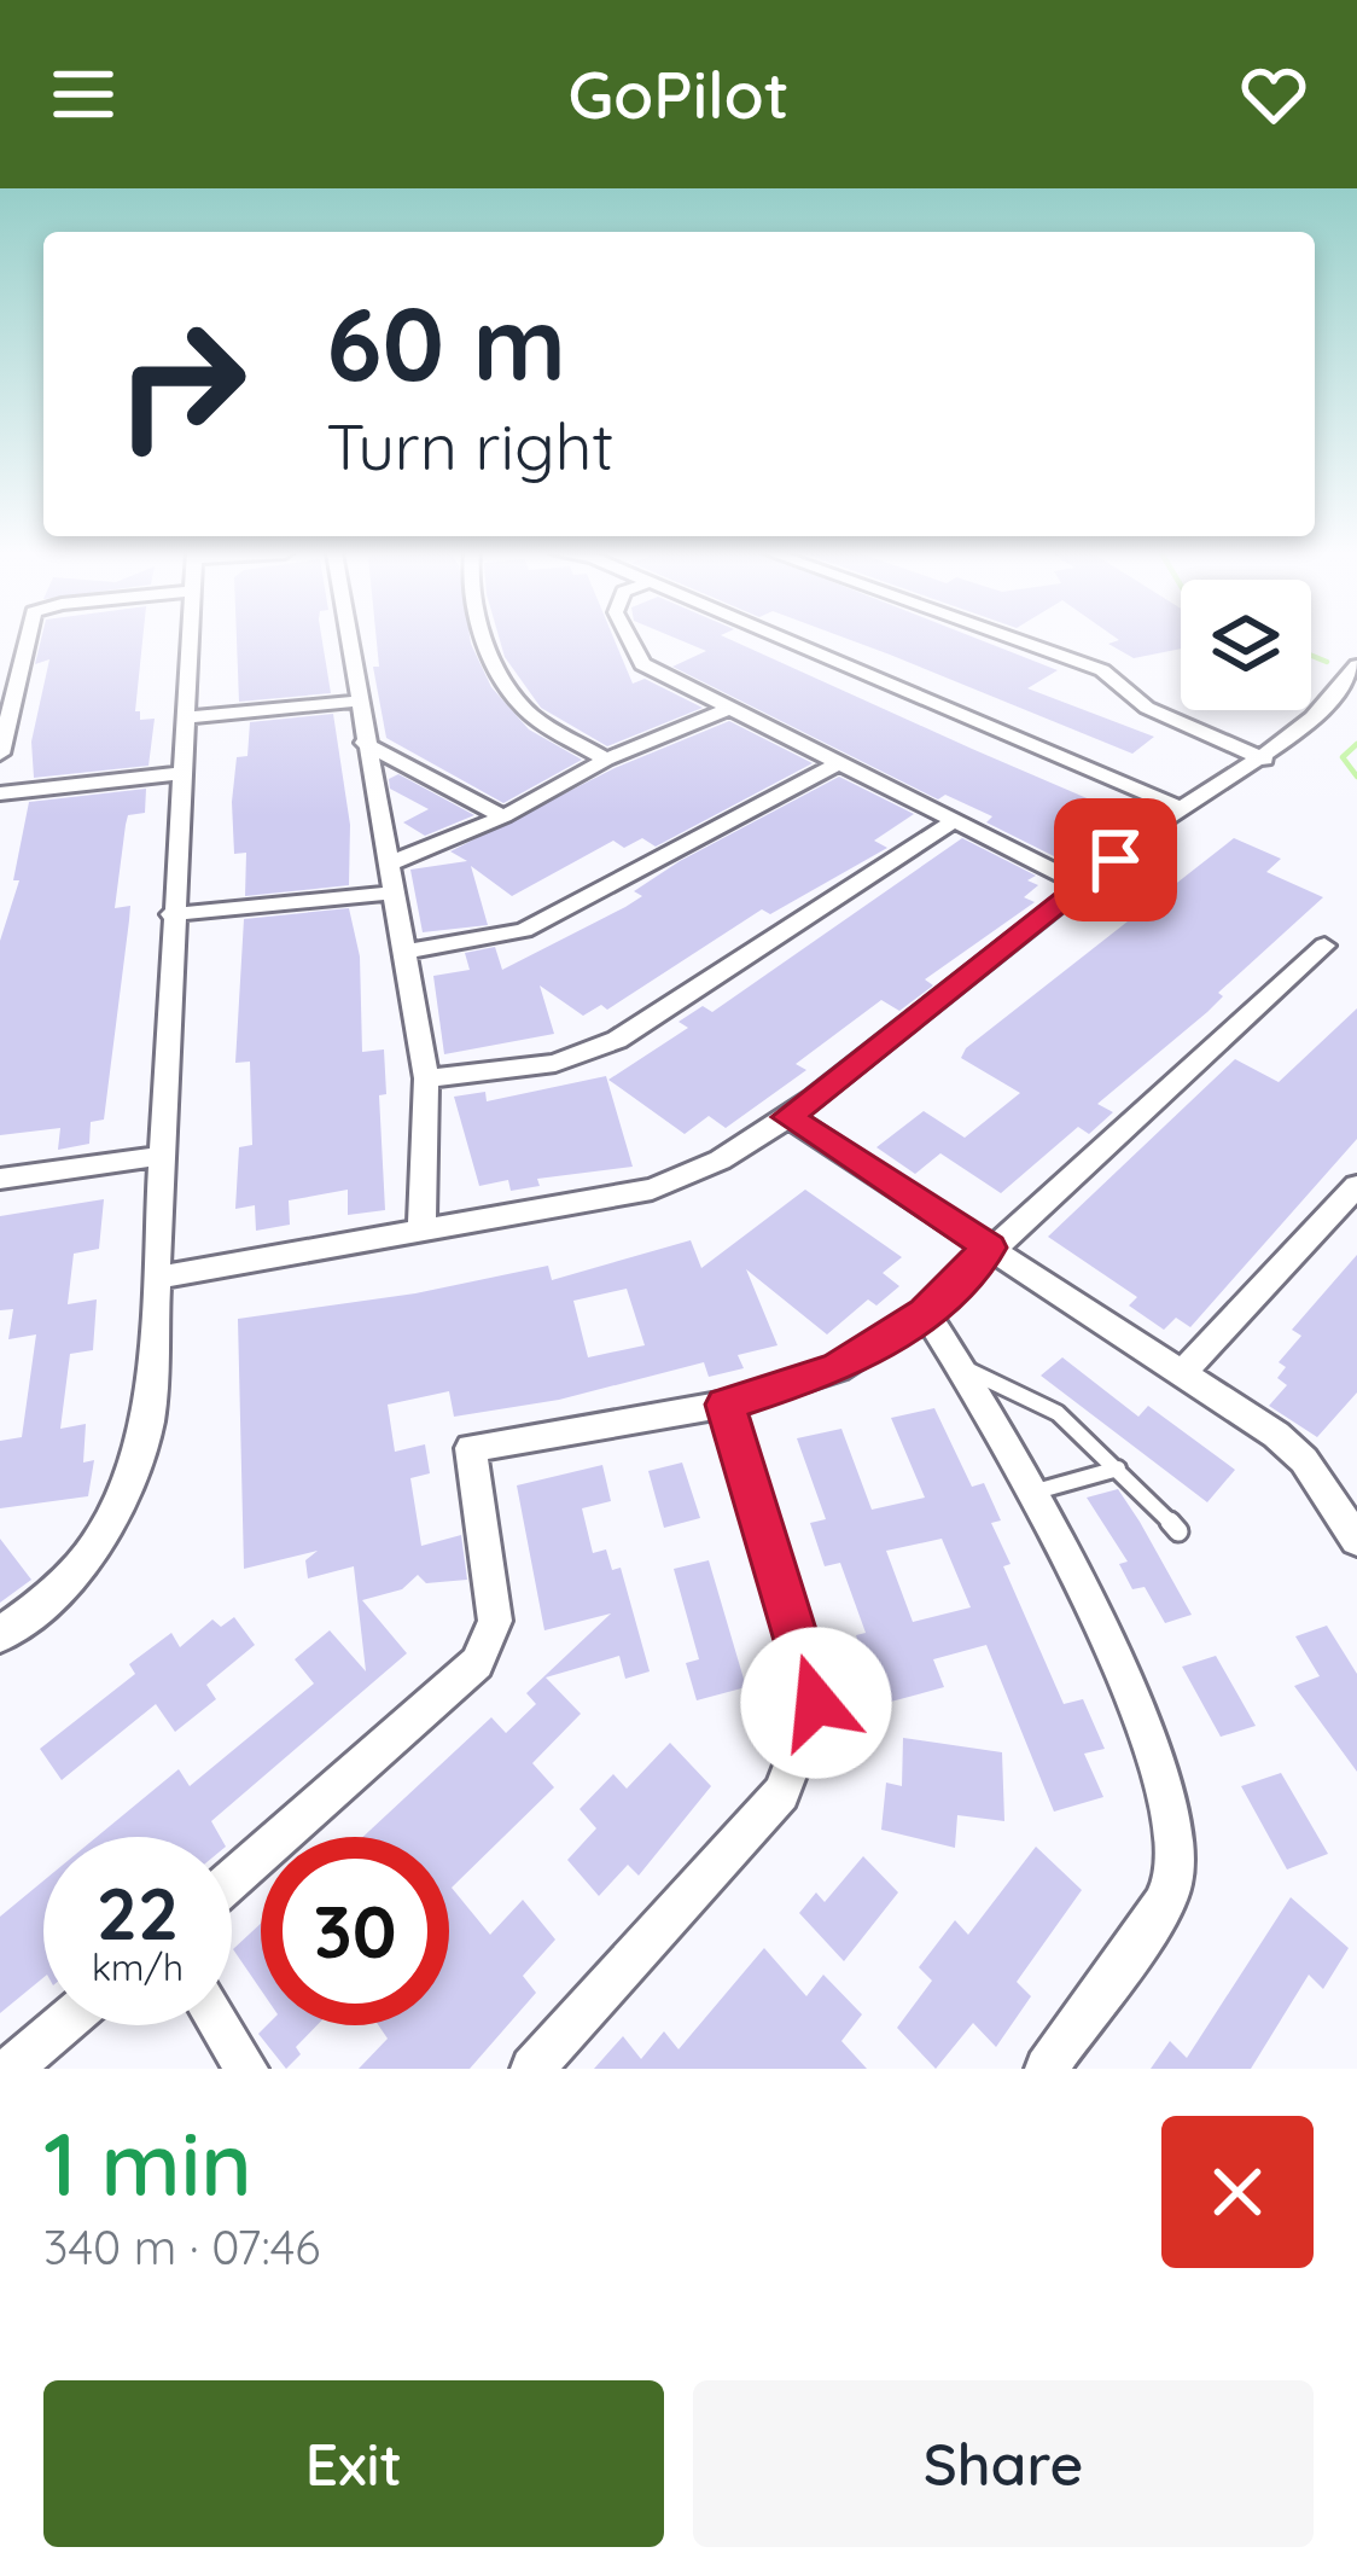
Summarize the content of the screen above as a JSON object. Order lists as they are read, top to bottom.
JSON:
{
  "page": {
    "header": "GoPilot",
    "turn": ["60 m", "Turn right"],
    "speed": "22 km/h",
    "limit": "30",
    "heading": ["1 min", "340 m · 07:46"],
    "buttons": ["Exit", "Share"]
  }
}
